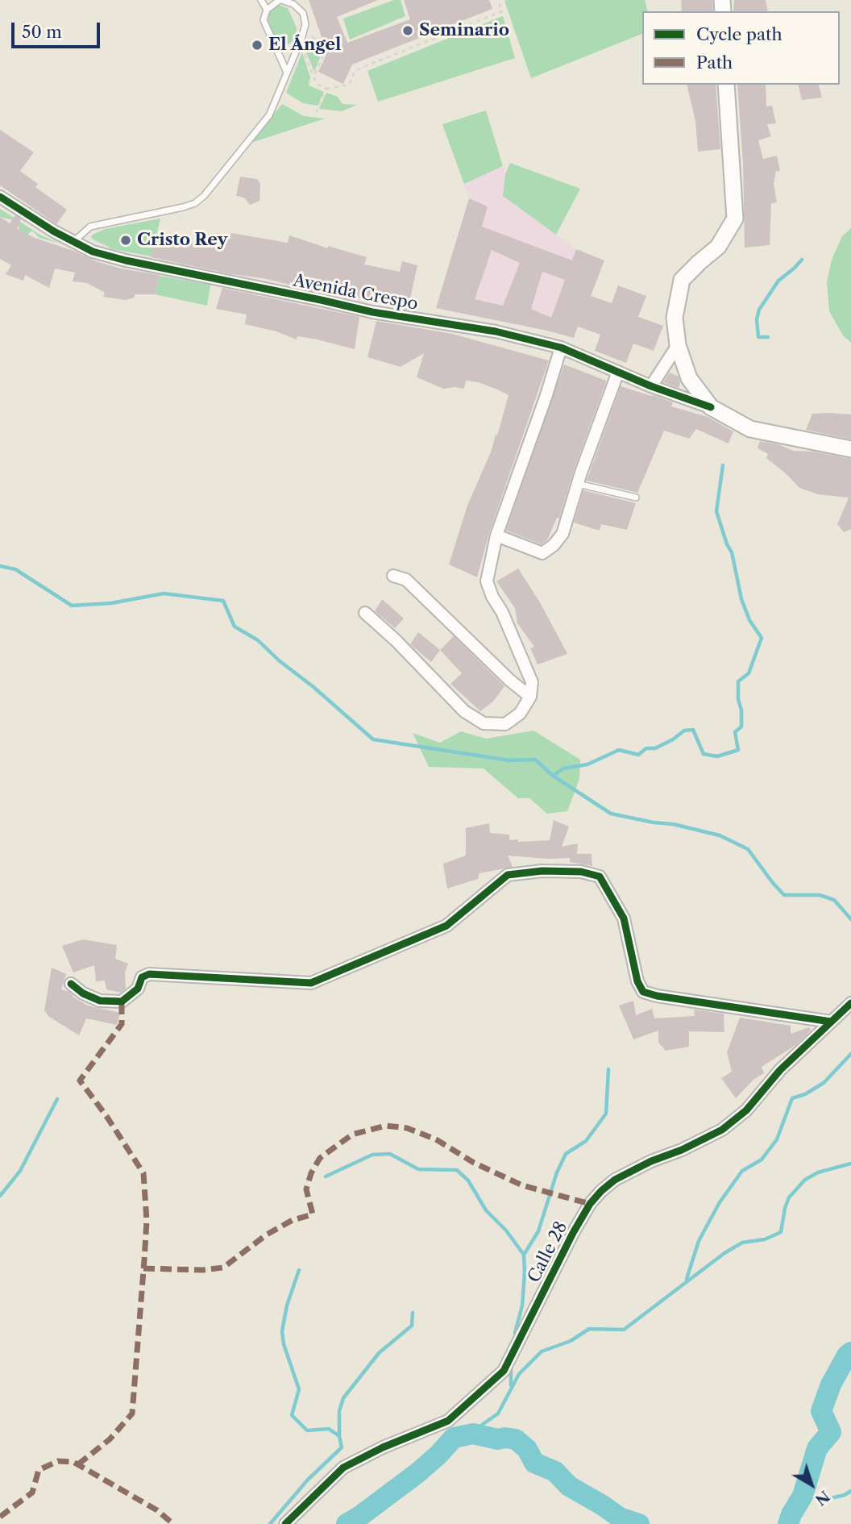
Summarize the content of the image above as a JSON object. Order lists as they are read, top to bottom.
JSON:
{
  "streets": {
    "main road": ["Avenida Crespo"],
    "street": ["Calle 28"]
  },
  "places": ["Seminario", "El Ángel", "Cristo Rey"],
  "legend": ["Cycle path", "Path"],
  "scale_bar": "50 m",
  "north": "bottom right"
}
